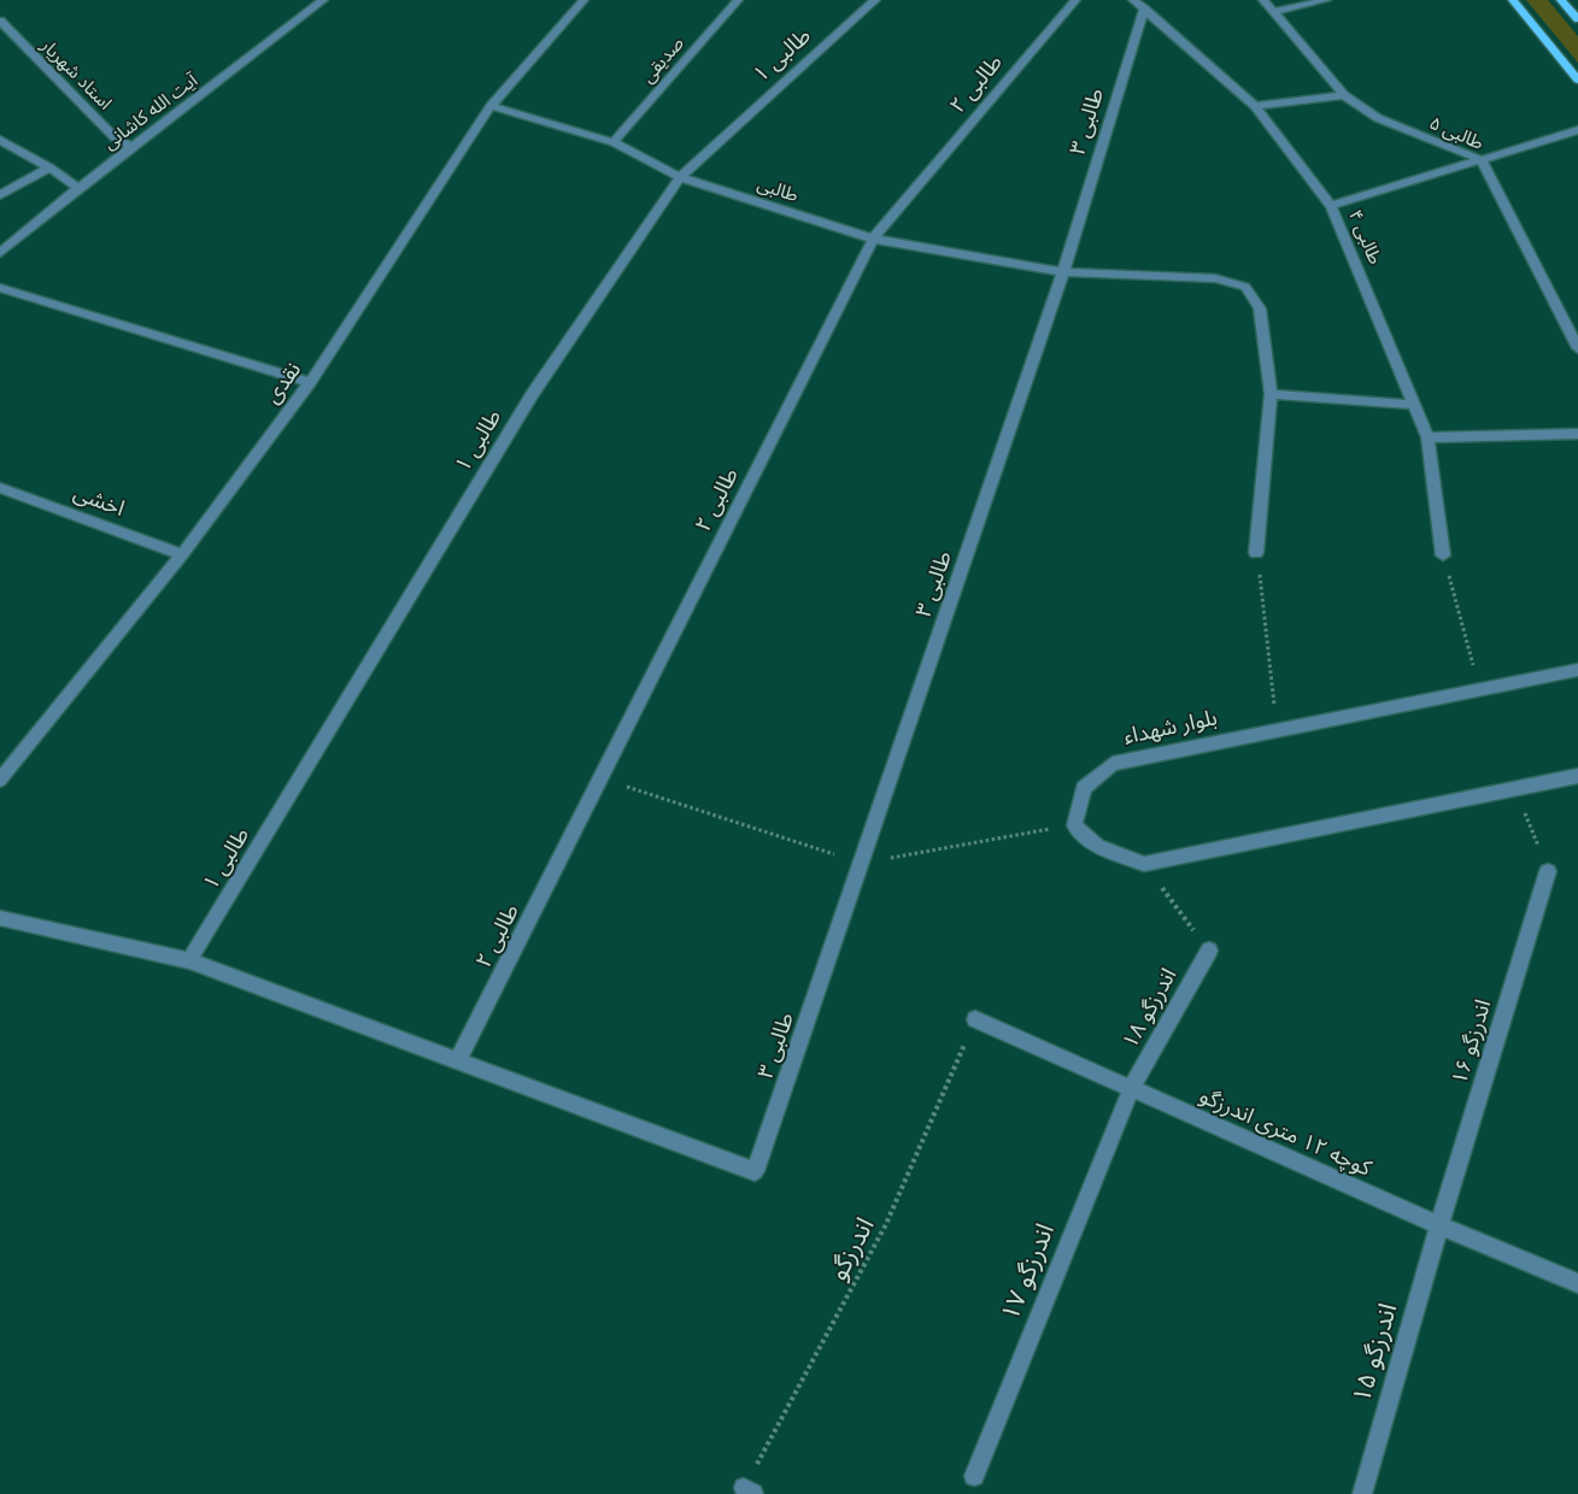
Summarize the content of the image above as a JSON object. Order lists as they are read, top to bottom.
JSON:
{
  "streets": {
    "street": [
      "طالبی ۱",
      "صدیقی",
      "استاد شهریار",
      "طالبی ۲",
      "آیت الله کاشانی",
      "طالبی ۳",
      "طالبی ۵",
      "طالبی",
      "طالبی ۴",
      "نقدی",
      "اخشی",
      "بلوار شهداء",
      "اندرزگو ۱۸",
      "اندرزگو ۱۶",
      "کوچه ۱۲ متری اندرزگو",
      "اندرزگو ۱۷",
      "اندرزگو ۱۵"
    ],
    "path": ["اندرزگو"]
  },
  "crossings": [
    ["طالبی ۱", "طالبی"],
    ["صدیقی", "طالبی"],
    ["استاد شهریار", "آیت الله کاشانی"],
    ["طالبی ۲", "طالبی ۳"],
    ["طالبی ۲", "طالبی"],
    ["طالبی ۳", "طالبی"],
    ["طالبی ۳", "طالبی ۴"],
    ["طالبی", "نقدی"],
    ["نقدی", "اخشی"],
    ["اندرزگو ۱۸", "کوچه ۱۲ متری اندرزگو"],
    ["اندرزگو ۱۸", "اندرزگو ۱۷"],
    ["اندرزگو ۱۶", "کوچه ۱۲ متری اندرزگو"],
    ["اندرزگو ۱۶", "اندرزگو ۱۵"],
    ["کوچه ۱۲ متری اندرزگو", "اندرزگو"],
    ["کوچه ۱۲ متری اندرزگو", "اندرزگو ۱۷"],
    ["کوچه ۱۲ متری اندرزگو", "اندرزگو ۱۵"]
  ]
}
